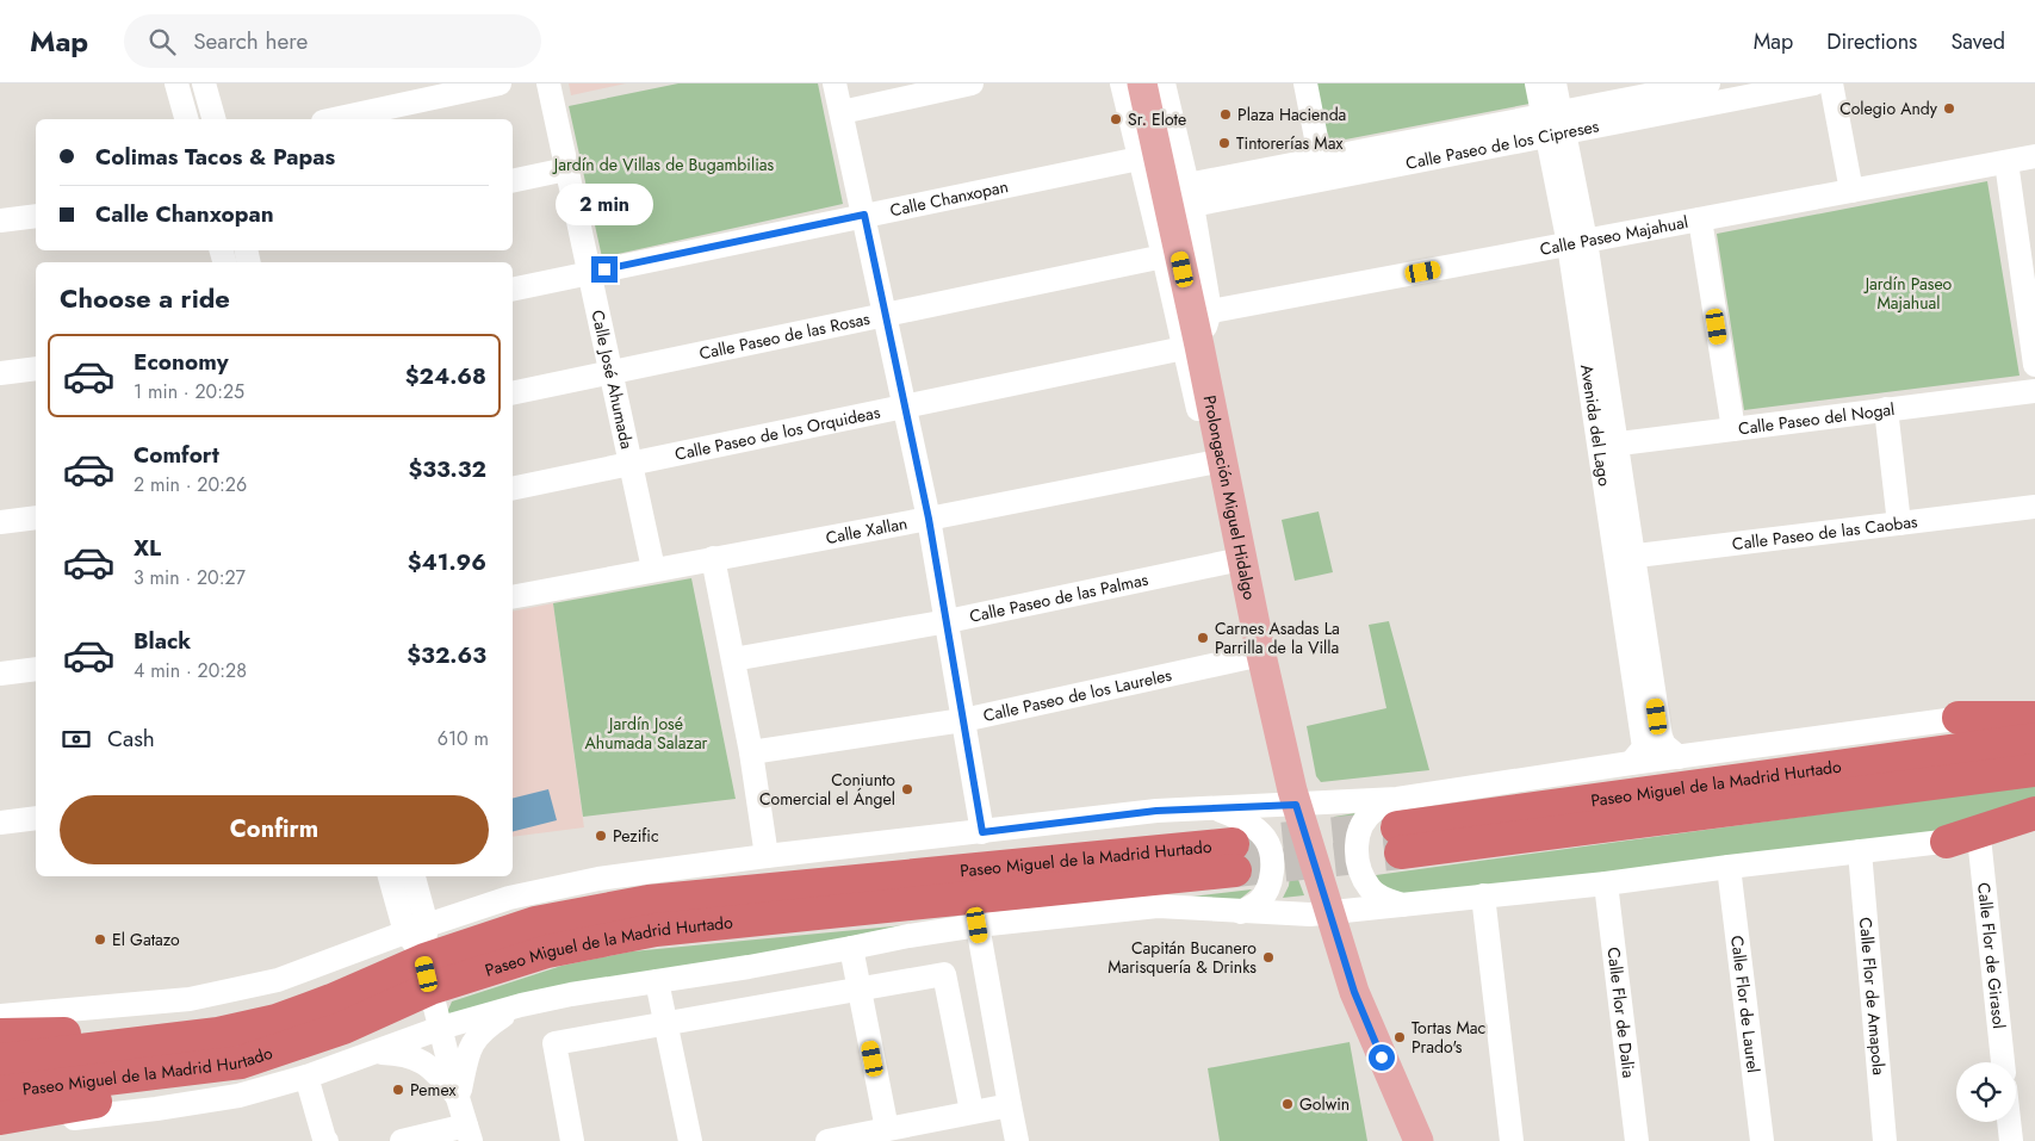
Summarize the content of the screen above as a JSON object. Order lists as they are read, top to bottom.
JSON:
{
  "streets": {
    "highway": ["Paseo Miguel de la Madrid Hurtado"],
    "main road": ["Prolongación Miguel Hidalgo"],
    "street": [
      "Calle Paseo de los Cipreses",
      "Calle Chanxopan",
      "Calle Paseo Majahual",
      "Calle Paseo de las Rosas",
      "Calle José Ahumada",
      "Calle Paseo del Nogal",
      "Avenida del Lago",
      "Calle Paseo de los Orquideas",
      "Calle Xallan",
      "Calle Paseo de las Caobas",
      "Calle Paseo de las Palmas",
      "Calle Paseo de los Laureles",
      "Calle Flor de Girasol",
      "Calle Flor de Amapola",
      "Calle Flor de Laurel",
      "Calle Flor de Dalia"
    ]
  },
  "crossings": [
    ["Calle Paseo de los Cipreses", "Avenida del Lago"],
    ["Calle Chanxopan", "Calle José Ahumada"],
    ["Calle Chanxopan", "Prolongación Miguel Hidalgo"],
    ["Calle Paseo Majahual", "Avenida del Lago"],
    ["Calle Paseo Majahual", "Prolongación Miguel Hidalgo"],
    ["Calle Paseo de las Rosas", "Calle José Ahumada"],
    ["Calle José Ahumada", "Calle Paseo de los Orquideas"],
    ["Calle José Ahumada", "Calle Xallan"],
    ["Calle Paseo del Nogal", "Avenida del Lago"],
    ["Avenida del Lago", "Calle Paseo de las Caobas"],
    ["Calle Paseo de los Orquideas", "Prolongación Miguel Hidalgo"],
    ["Prolongación Miguel Hidalgo", "Calle Xallan"],
    ["Prolongación Miguel Hidalgo", "Calle Paseo de las Palmas"],
    ["Prolongación Miguel Hidalgo", "Calle Paseo de los Laureles"]
  ],
  "parks": ["Jardín de Villas de Bugambilias", "Jardín Paseo Majahual", "Jardín José Ahumada Salazar"],
  "places": [
    "Colegio Andy",
    "Plaza Hacienda",
    "Sr. Elote",
    "Tintorerías Max",
    "Carnes Asadas La Parrilla de la Villa",
    "Conjunto Comercial el Ángel",
    "Pezific",
    "El Gatazo",
    "Capitán Bucanero Marisquería & Drinks",
    "Tortas Mac Prado's",
    "Pemex",
    "Golwin"
  ],
  "page": {
    "header": "Map",
    "search": "Search here",
    "nav": ["Map", "Directions", "Saved"],
    "banner": ["Colimas Tacos & Papas", "Calle Chanxopan"],
    "bubble": "2 min",
    "heading": "Choose a ride",
    "list": [
      {
        "name": "Economy",
        "note": "1 min · 20:25",
        "value": "$24.68"
      },
      {
        "name": "Comfort",
        "note": "2 min · 20:26",
        "value": "$33.32"
      },
      {
        "name": "XL",
        "note": "3 min · 20:27",
        "value": "$41.96"
      },
      {
        "name": "Black",
        "note": "4 min · 20:28",
        "value": "$32.63"
      }
    ],
    "pay": ["Cash", "610 m"],
    "buttons": "Confirm"
  }
}
